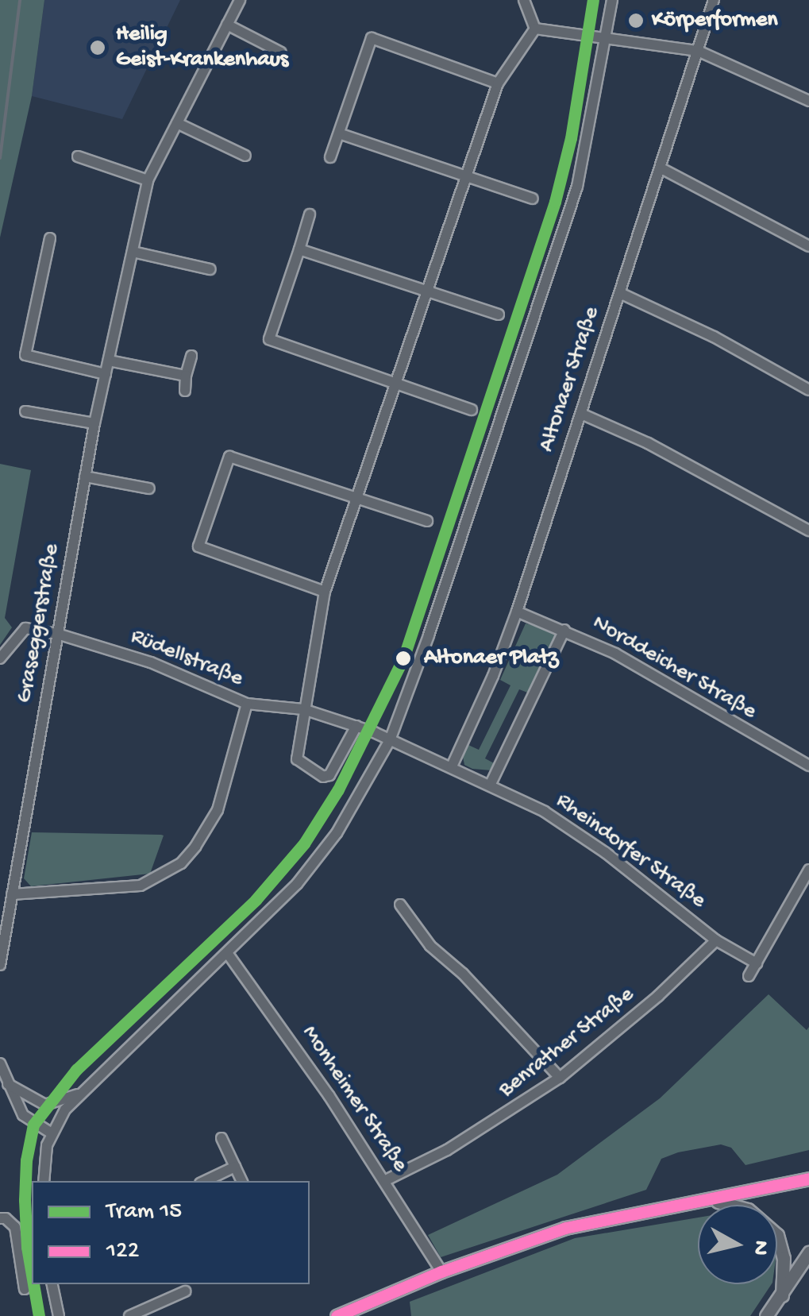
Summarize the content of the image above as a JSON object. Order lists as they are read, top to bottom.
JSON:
{
  "streets": {
    "street": [
      "Altonaer Straße",
      "Graseggerstraße",
      "Rüdellstraße",
      "Norddeicher Straße",
      "Rheindorfer Straße",
      "Benrather Straße",
      "Monheimer Straße"
    ]
  },
  "crossings": [
    ["Altonaer Straße", "Norddeicher Straße"],
    ["Altonaer Straße", "Rheindorfer Straße"],
    ["Graseggerstraße", "Rüdellstraße"],
    ["Rüdellstraße", "Rheindorfer Straße"],
    ["Rheindorfer Straße", "Benrather Straße"],
    ["Benrather Straße", "Monheimer Straße"]
  ],
  "places": ["Körperformen", "Heilig Geist-Krankenhaus", "Altonaer Platz"],
  "lines": ["tram line 15", "transit line 122"],
  "legend": ["Tram 15", "122"],
  "north": "right"
}
